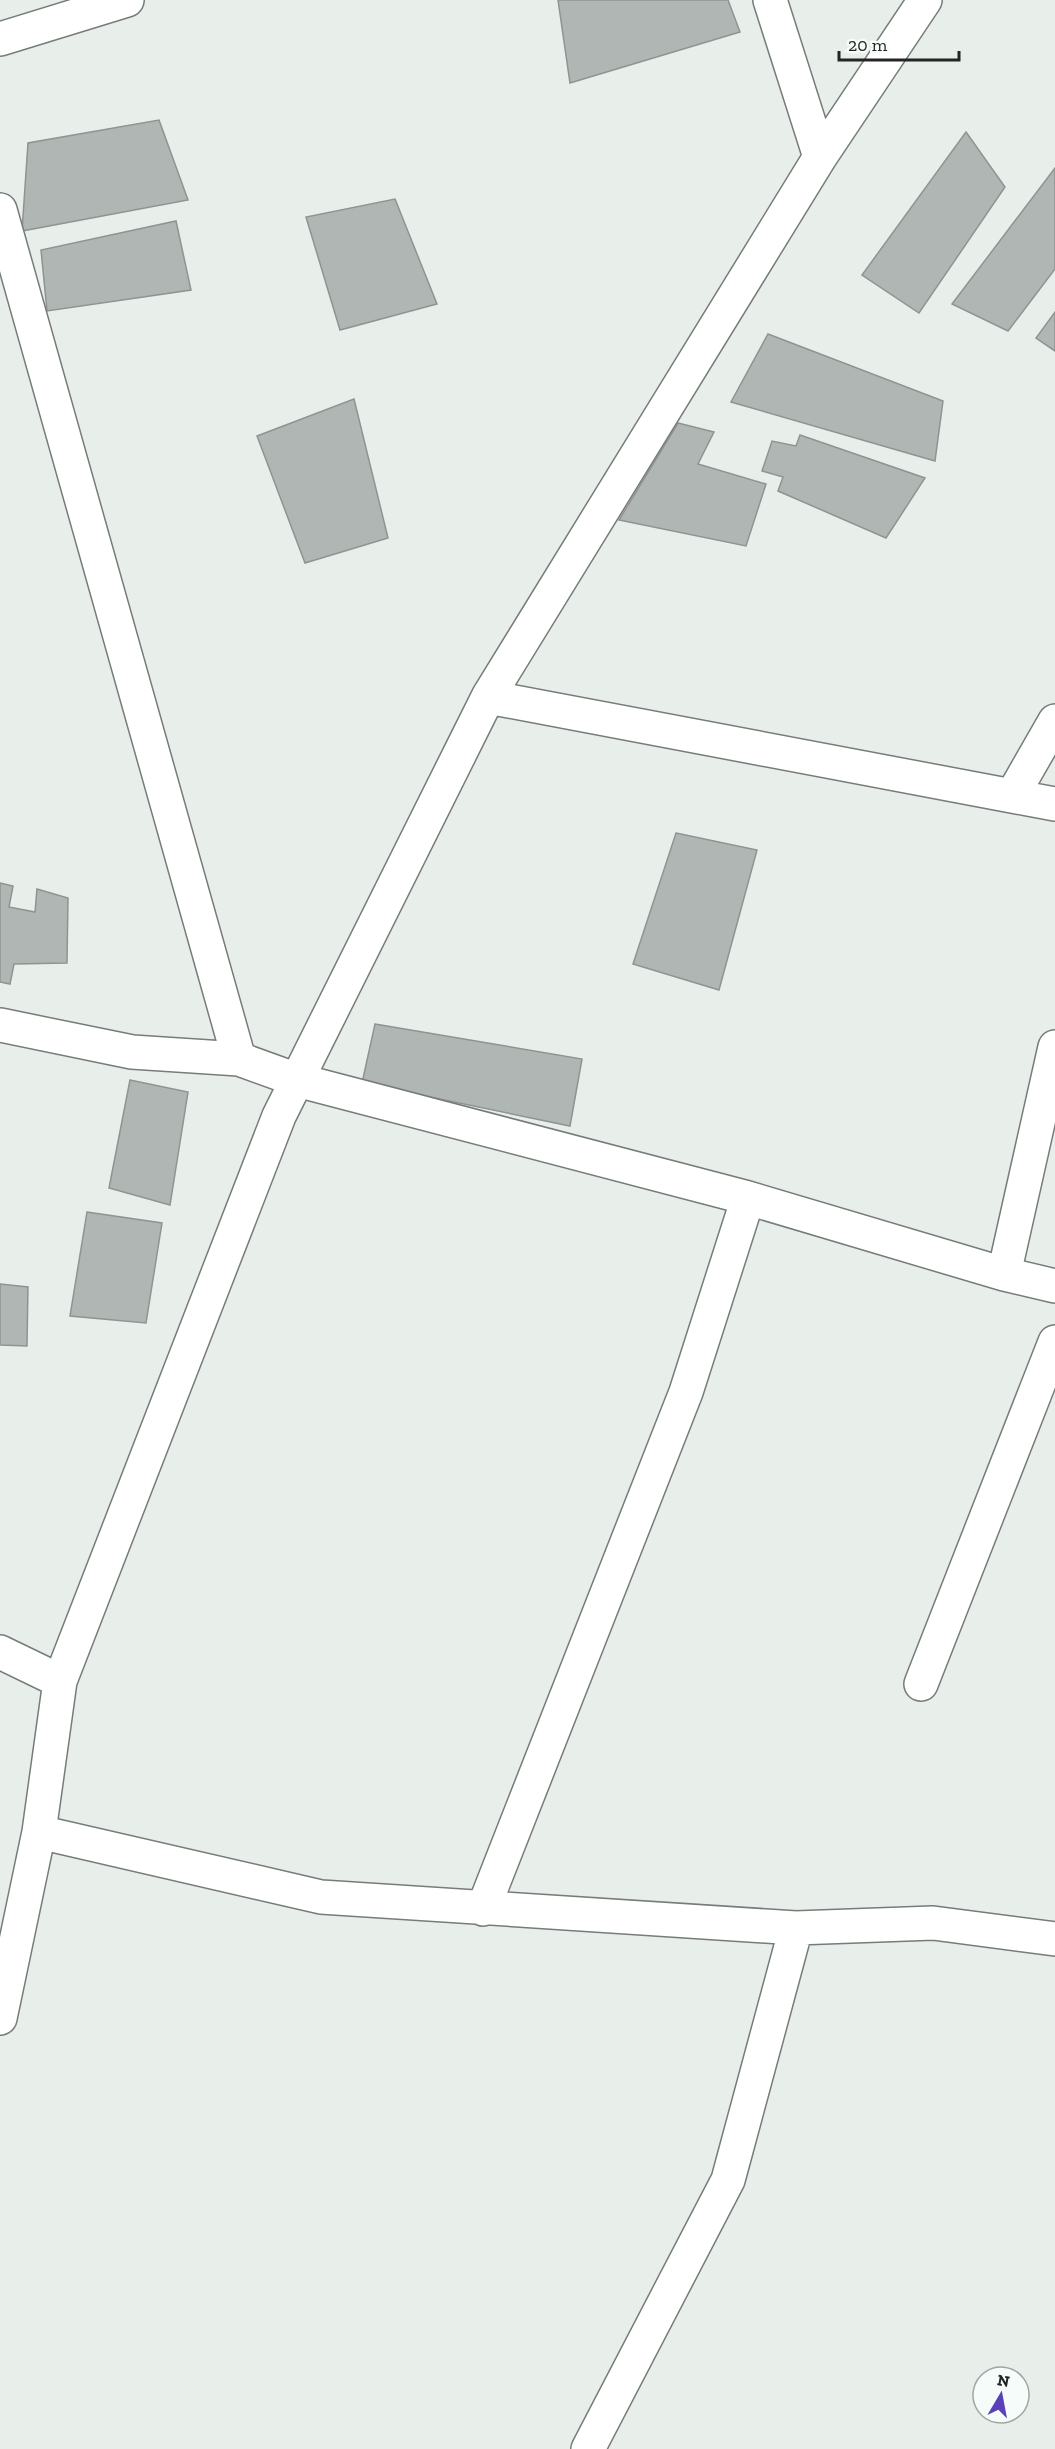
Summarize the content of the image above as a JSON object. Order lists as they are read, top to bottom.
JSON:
{
  "scale_bar": "20 m",
  "north": "top"
}
